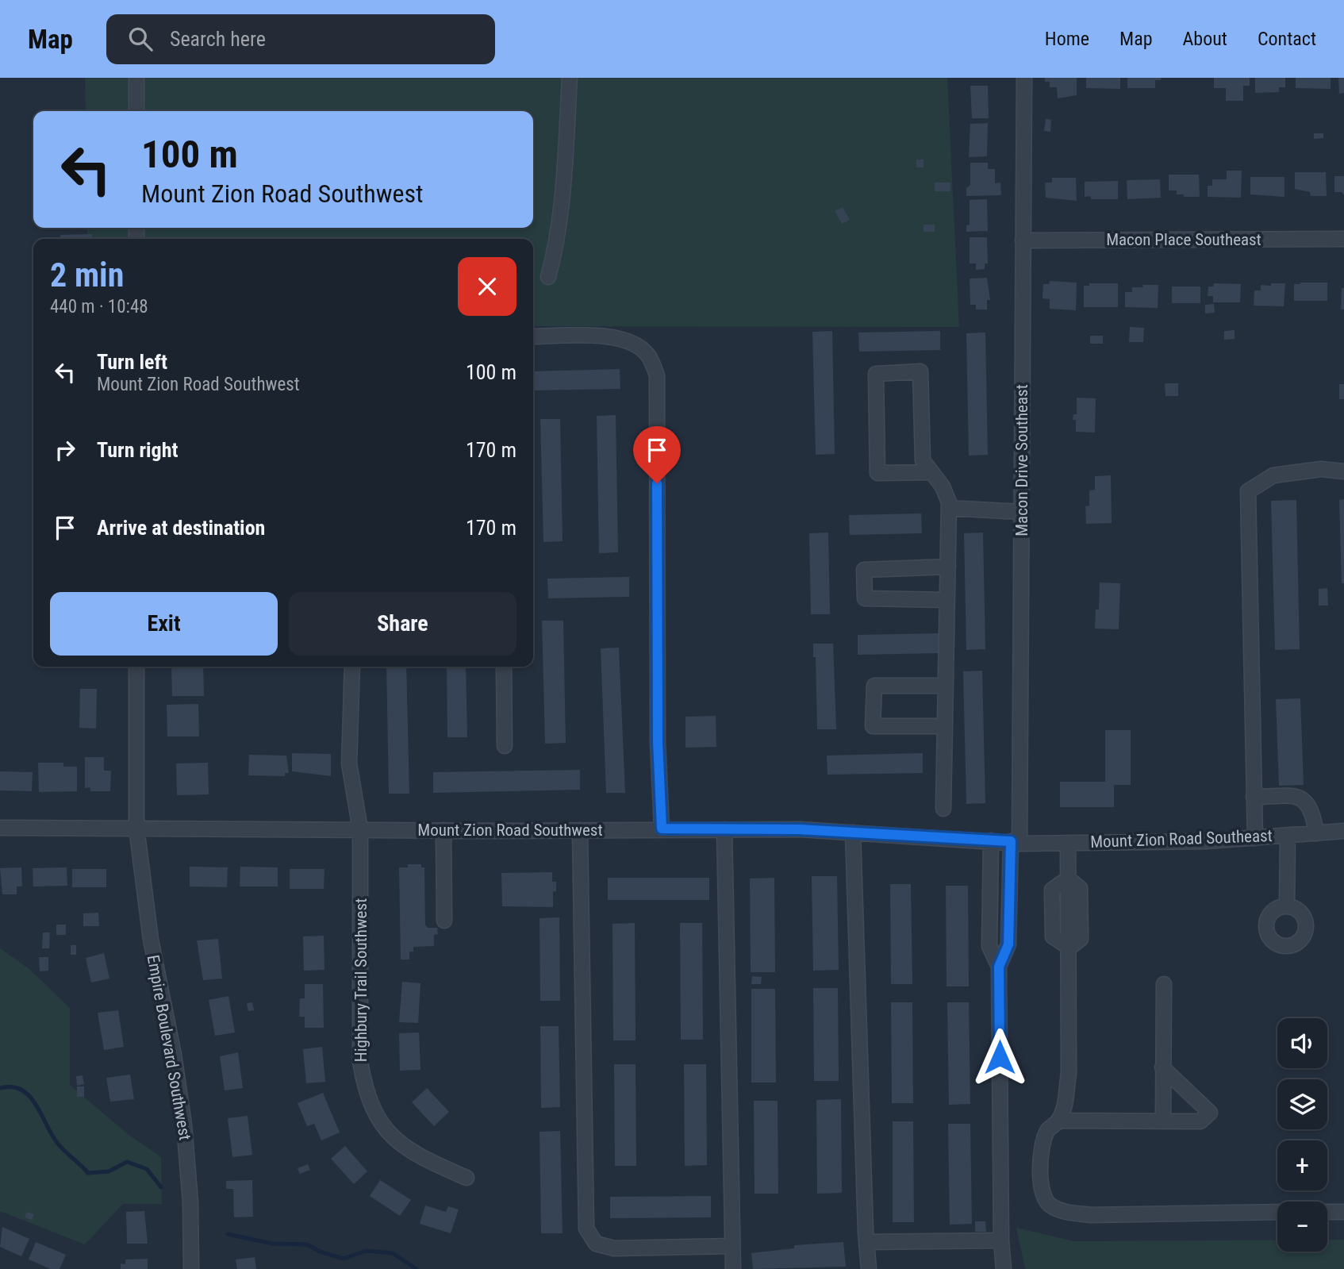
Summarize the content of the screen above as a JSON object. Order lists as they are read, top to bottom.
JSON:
{
  "streets": {
    "street": [
      "Macon Place Southeast",
      "Macon Drive Southeast",
      "Mount Zion Road Southwest",
      "Mount Zion Road Southeast",
      "Highbury Trail Southwest",
      "Empire Boulevard Southwest"
    ]
  },
  "crossings": [
    ["Macon Place Southeast", "Macon Drive Southeast"],
    ["Macon Drive Southeast", "Mount Zion Road Southwest"],
    ["Macon Drive Southeast", "Mount Zion Road Southeast"],
    ["Mount Zion Road Southwest", "Mount Zion Road Southeast"],
    ["Mount Zion Road Southwest", "Highbury Trail Southwest"],
    ["Mount Zion Road Southwest", "Empire Boulevard Southwest"]
  ],
  "page": {
    "header": "Map",
    "search": "Search here",
    "nav": [
      "Home",
      "Map",
      "About",
      "Contact"
    ],
    "turn": ["100 m", "Mount Zion Road Southwest"],
    "heading": ["2 min", "440 m · 10:48"],
    "list": [
      {
        "name": "Turn left",
        "note": "Mount Zion Road Southwest",
        "value": "100 m"
      },
      {
        "name": "Turn right",
        "value": "170 m"
      },
      {
        "name": "Arrive at destination",
        "value": "170 m"
      }
    ],
    "buttons": ["Exit", "Share"],
    "map_buttons": ["+", "−"]
  }
}
